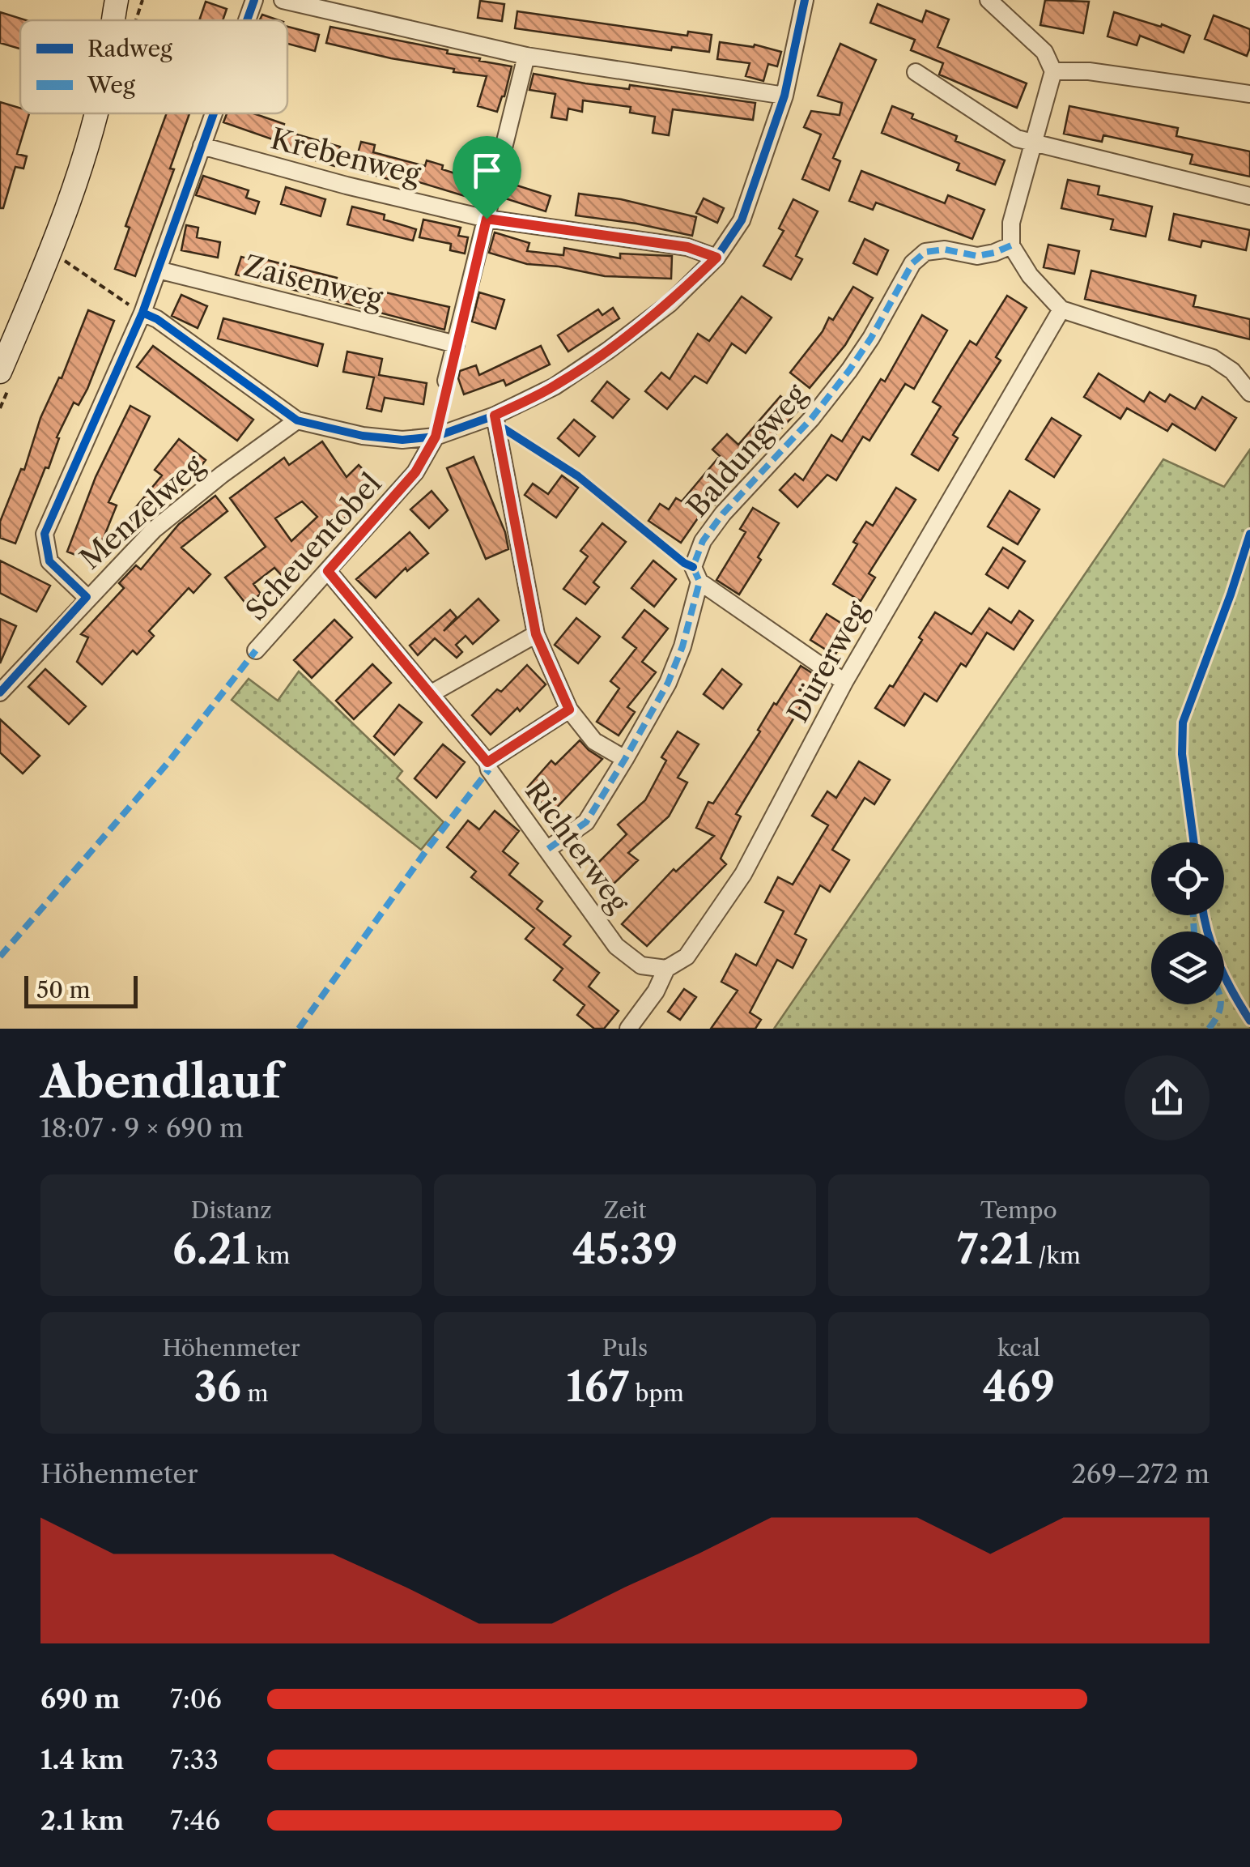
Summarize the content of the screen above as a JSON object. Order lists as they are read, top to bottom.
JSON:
{
  "streets": {
    "street": [
      "Krebenweg",
      "Zaisenweg",
      "Baldungweg",
      "Menzelweg",
      "Scheuentobel",
      "Dürerweg",
      "Richterweg"
    ]
  },
  "crossings": [
    ["Baldungweg", "Richterweg"],
    ["Scheuentobel", "Richterweg"],
    ["Dürerweg", "Richterweg"]
  ],
  "legend": ["Radweg", "Weg"],
  "scale_bar": "50 m",
  "page": {
    "scale": "50 m",
    "heading": ["Abendlauf", "18:07 · 9 × 690 m"],
    "stats": [
      ["Distanz", "6.21 km"],
      ["Zeit", "45:39"],
      ["Tempo", "7:21 /km"],
      ["Höhenmeter", "36 m"],
      ["Puls", "167 bpm"],
      ["kcal", "469"]
    ],
    "chart": ["Höhenmeter", "269–272 m"],
    "list": [
      {
        "name": "690 m",
        "note": "7:06"
      },
      {
        "name": "1.4 km",
        "note": "7:33"
      },
      {
        "name": "2.1 km",
        "note": "7:46"
      }
    ]
  }
}
